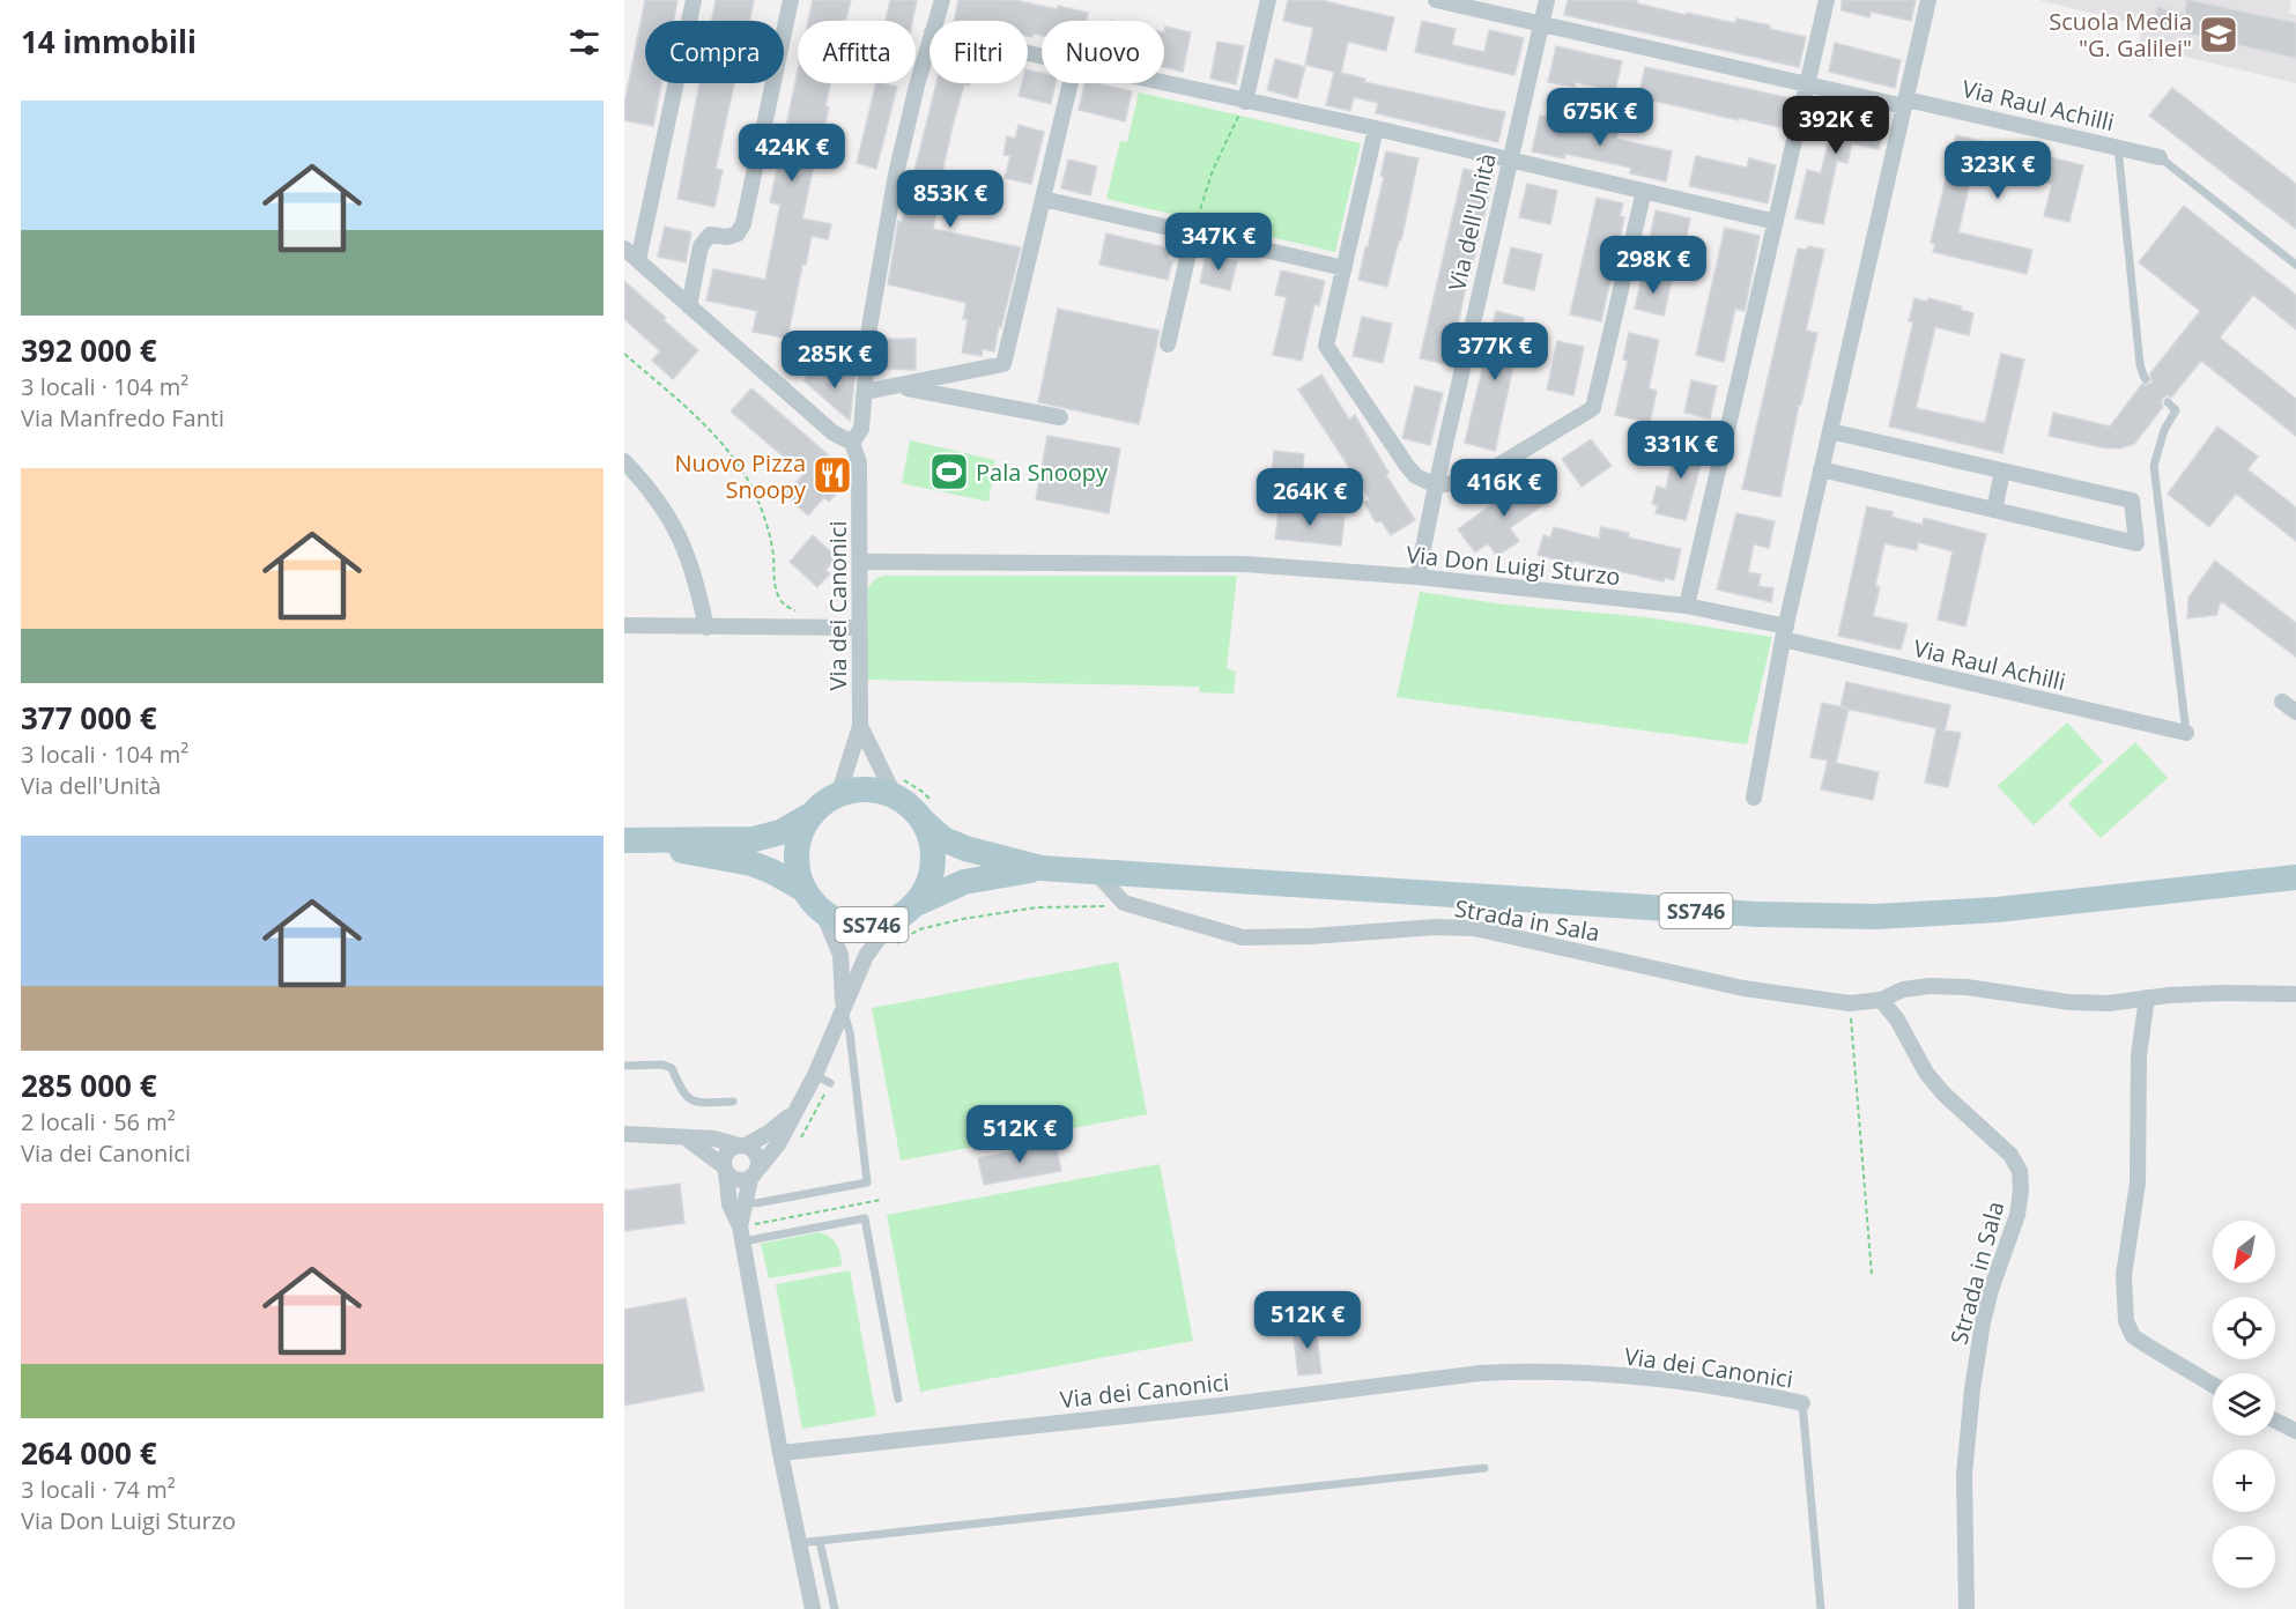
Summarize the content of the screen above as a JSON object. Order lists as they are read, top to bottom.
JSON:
{
  "streets": {
    "main road": ["SS746"],
    "street": [
      "Via Raul Achilli",
      "Via dell'Unità",
      "Via Don Luigi Sturzo",
      "Via dei Canonici",
      "Strada in Sala"
    ]
  },
  "crossings": [
    ["Via Raul Achilli", "Via dell'Unità"],
    ["Via Raul Achilli", "Via Don Luigi Sturzo"],
    ["Via dell'Unità", "Via Don Luigi Sturzo"],
    ["Via Don Luigi Sturzo", "Via dei Canonici"],
    ["Via dei Canonici", "SS746"]
  ],
  "places": {
    "school or university": ["Scuola Media \"G. Galilei\""],
    "sports": ["Pala Snoopy"],
    "restaurant": ["Nuovo Pizza Snoopy"]
  },
  "north": "bottom left",
  "page": {
    "heading": "14 immobili",
    "chip": [
      "Compra",
      "Affitta",
      "Filtri",
      "Nuovo"
    ],
    "list": [
      {
        "name": "392 000 €",
        "note": "3 locali · 104 m² · Via Manfredo Fanti"
      },
      {
        "name": "377 000 €",
        "note": "3 locali · 104 m² · Via dell'Unità"
      },
      {
        "name": "285 000 €",
        "note": "2 locali · 56 m² · Via dei Canonici"
      },
      {
        "name": "264 000 €",
        "note": "3 locali · 74 m² · Via Don Luigi Sturzo"
      }
    ],
    "price": [
      "675K €",
      "392K €",
      "424K €",
      "323K €",
      "853K €",
      "347K €",
      "298K €",
      "377K €",
      "285K €",
      "331K €",
      "416K €",
      "264K €",
      "512K €",
      "512K €"
    ],
    "map_buttons": ["+", "−"]
  }
}
